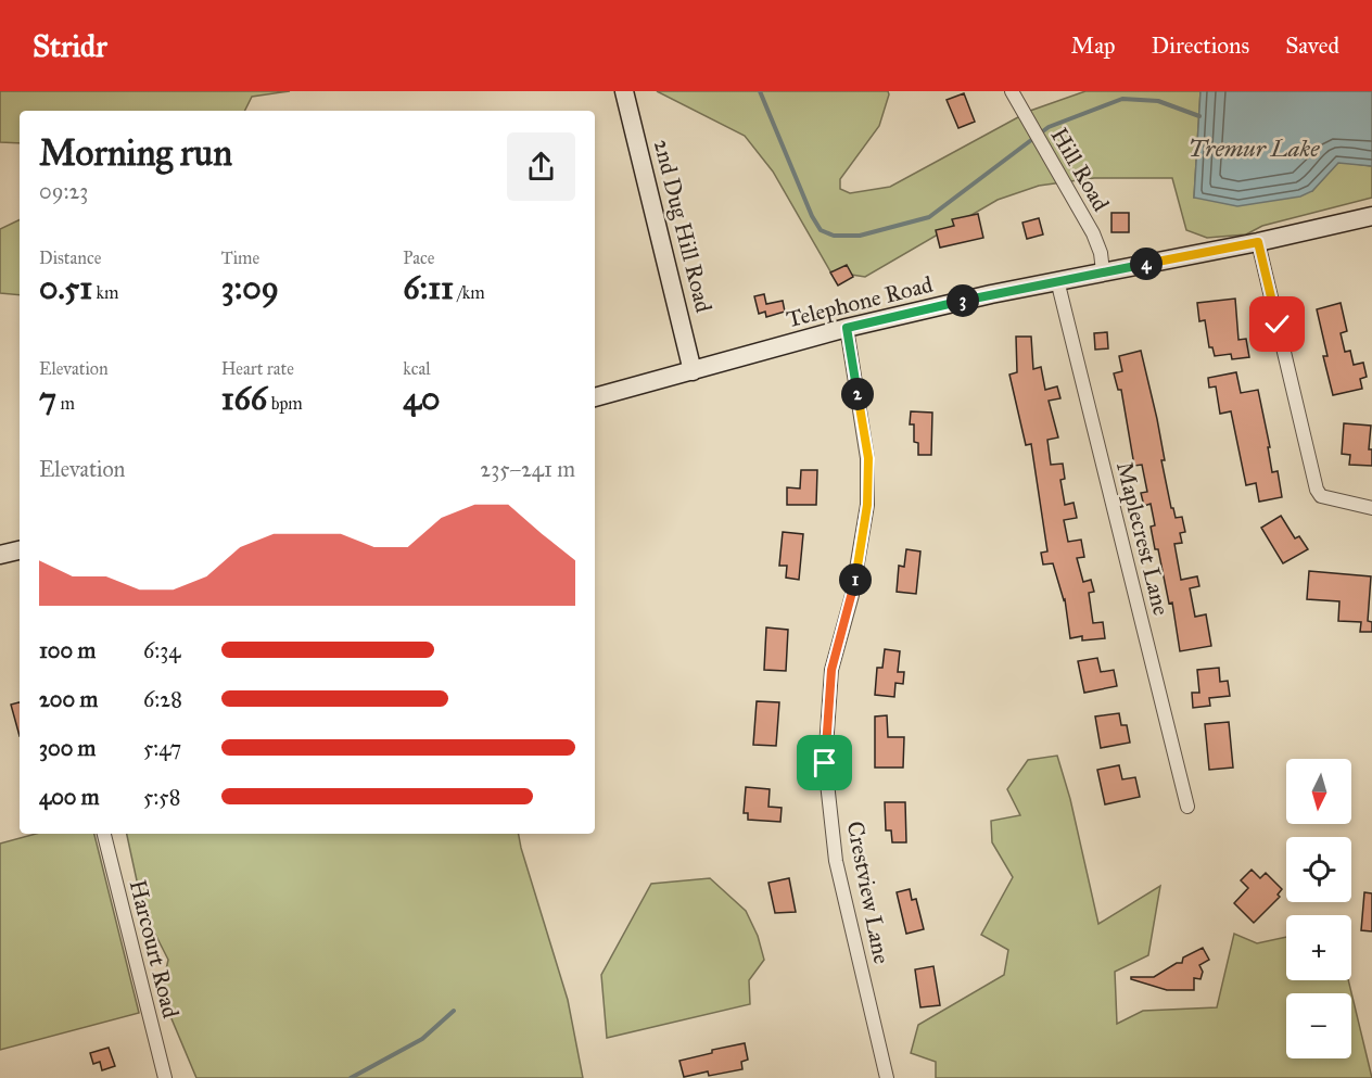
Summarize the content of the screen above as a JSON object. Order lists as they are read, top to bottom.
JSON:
{
  "streets": {
    "street": [
      "Hill Road",
      "2nd Dug Hill Road",
      "Telephone Road",
      "Maplecrest Lane",
      "Crestview Lane",
      "Harcourt Road"
    ]
  },
  "crossings": [
    ["Hill Road", "Telephone Road"],
    ["2nd Dug Hill Road", "Telephone Road"],
    ["Telephone Road", "Maplecrest Lane"],
    ["Telephone Road", "Crestview Lane"]
  ],
  "water": ["Tremur Lake"],
  "north": "bottom",
  "page": {
    "header": "Stridr",
    "nav": ["Map", "Directions", "Saved"],
    "heading": ["Morning run", "09:23"],
    "stats": [
      ["Distance", "0.51 km"],
      ["Time", "3:09"],
      ["Pace", "6:11 /km"],
      ["Elevation", "7 m"],
      ["Heart rate", "166 bpm"],
      ["kcal", "40"]
    ],
    "pins": [
      "4",
      "3",
      "2",
      "1"
    ],
    "chart": ["Elevation", "235–241 m"],
    "list": [
      {
        "name": "100 m",
        "note": "6:34"
      },
      {
        "name": "200 m",
        "note": "6:28"
      },
      {
        "name": "300 m",
        "note": "5:47"
      },
      {
        "name": "400 m",
        "note": "5:58"
      }
    ],
    "map_buttons": ["+", "−"]
  }
}
